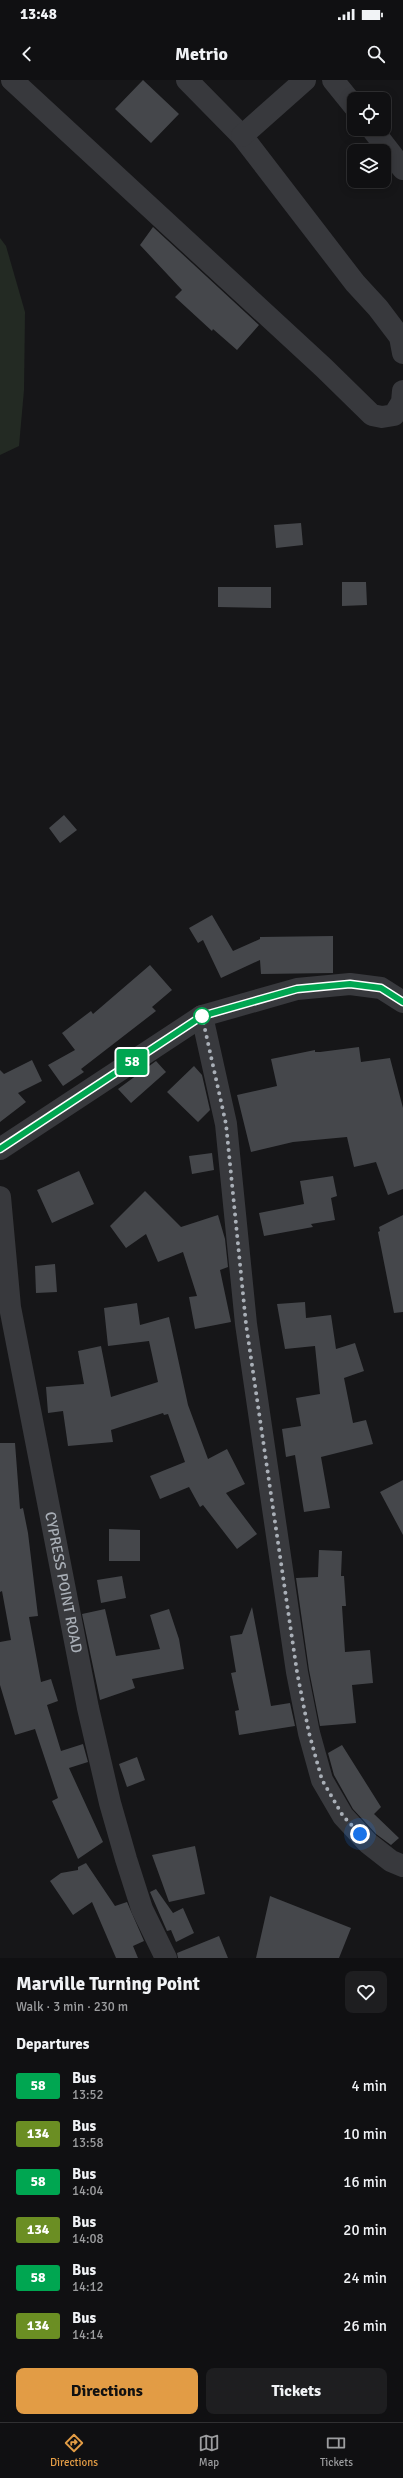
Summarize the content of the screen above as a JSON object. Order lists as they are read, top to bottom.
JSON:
{
  "streets": {
    "street": ["CYPRESS POINT ROAD"]
  },
  "lines": ["bus line 58"],
  "page": {
    "status": "13:48",
    "header": "Metrio",
    "on_map": "58",
    "heading": [
      ["Marville Turning Point", "Walk · 3 min · 230 m"],
      "Departures"
    ],
    "list": [
      {
        "mark": "58",
        "name": "Bus",
        "note": "13:52",
        "value": "4 min"
      },
      {
        "mark": "134",
        "name": "Bus",
        "note": "13:58",
        "value": "10 min"
      },
      {
        "mark": "58",
        "name": "Bus",
        "note": "14:04",
        "value": "16 min"
      },
      {
        "mark": "134",
        "name": "Bus",
        "note": "14:08",
        "value": "20 min"
      },
      {
        "mark": "58",
        "name": "Bus",
        "note": "14:12",
        "value": "24 min"
      },
      {
        "mark": "134",
        "name": "Bus",
        "note": "14:14",
        "value": "26 min"
      }
    ],
    "buttons": ["Directions", "Tickets"],
    "tabs": ["Directions", "Map", "Tickets"]
  }
}
